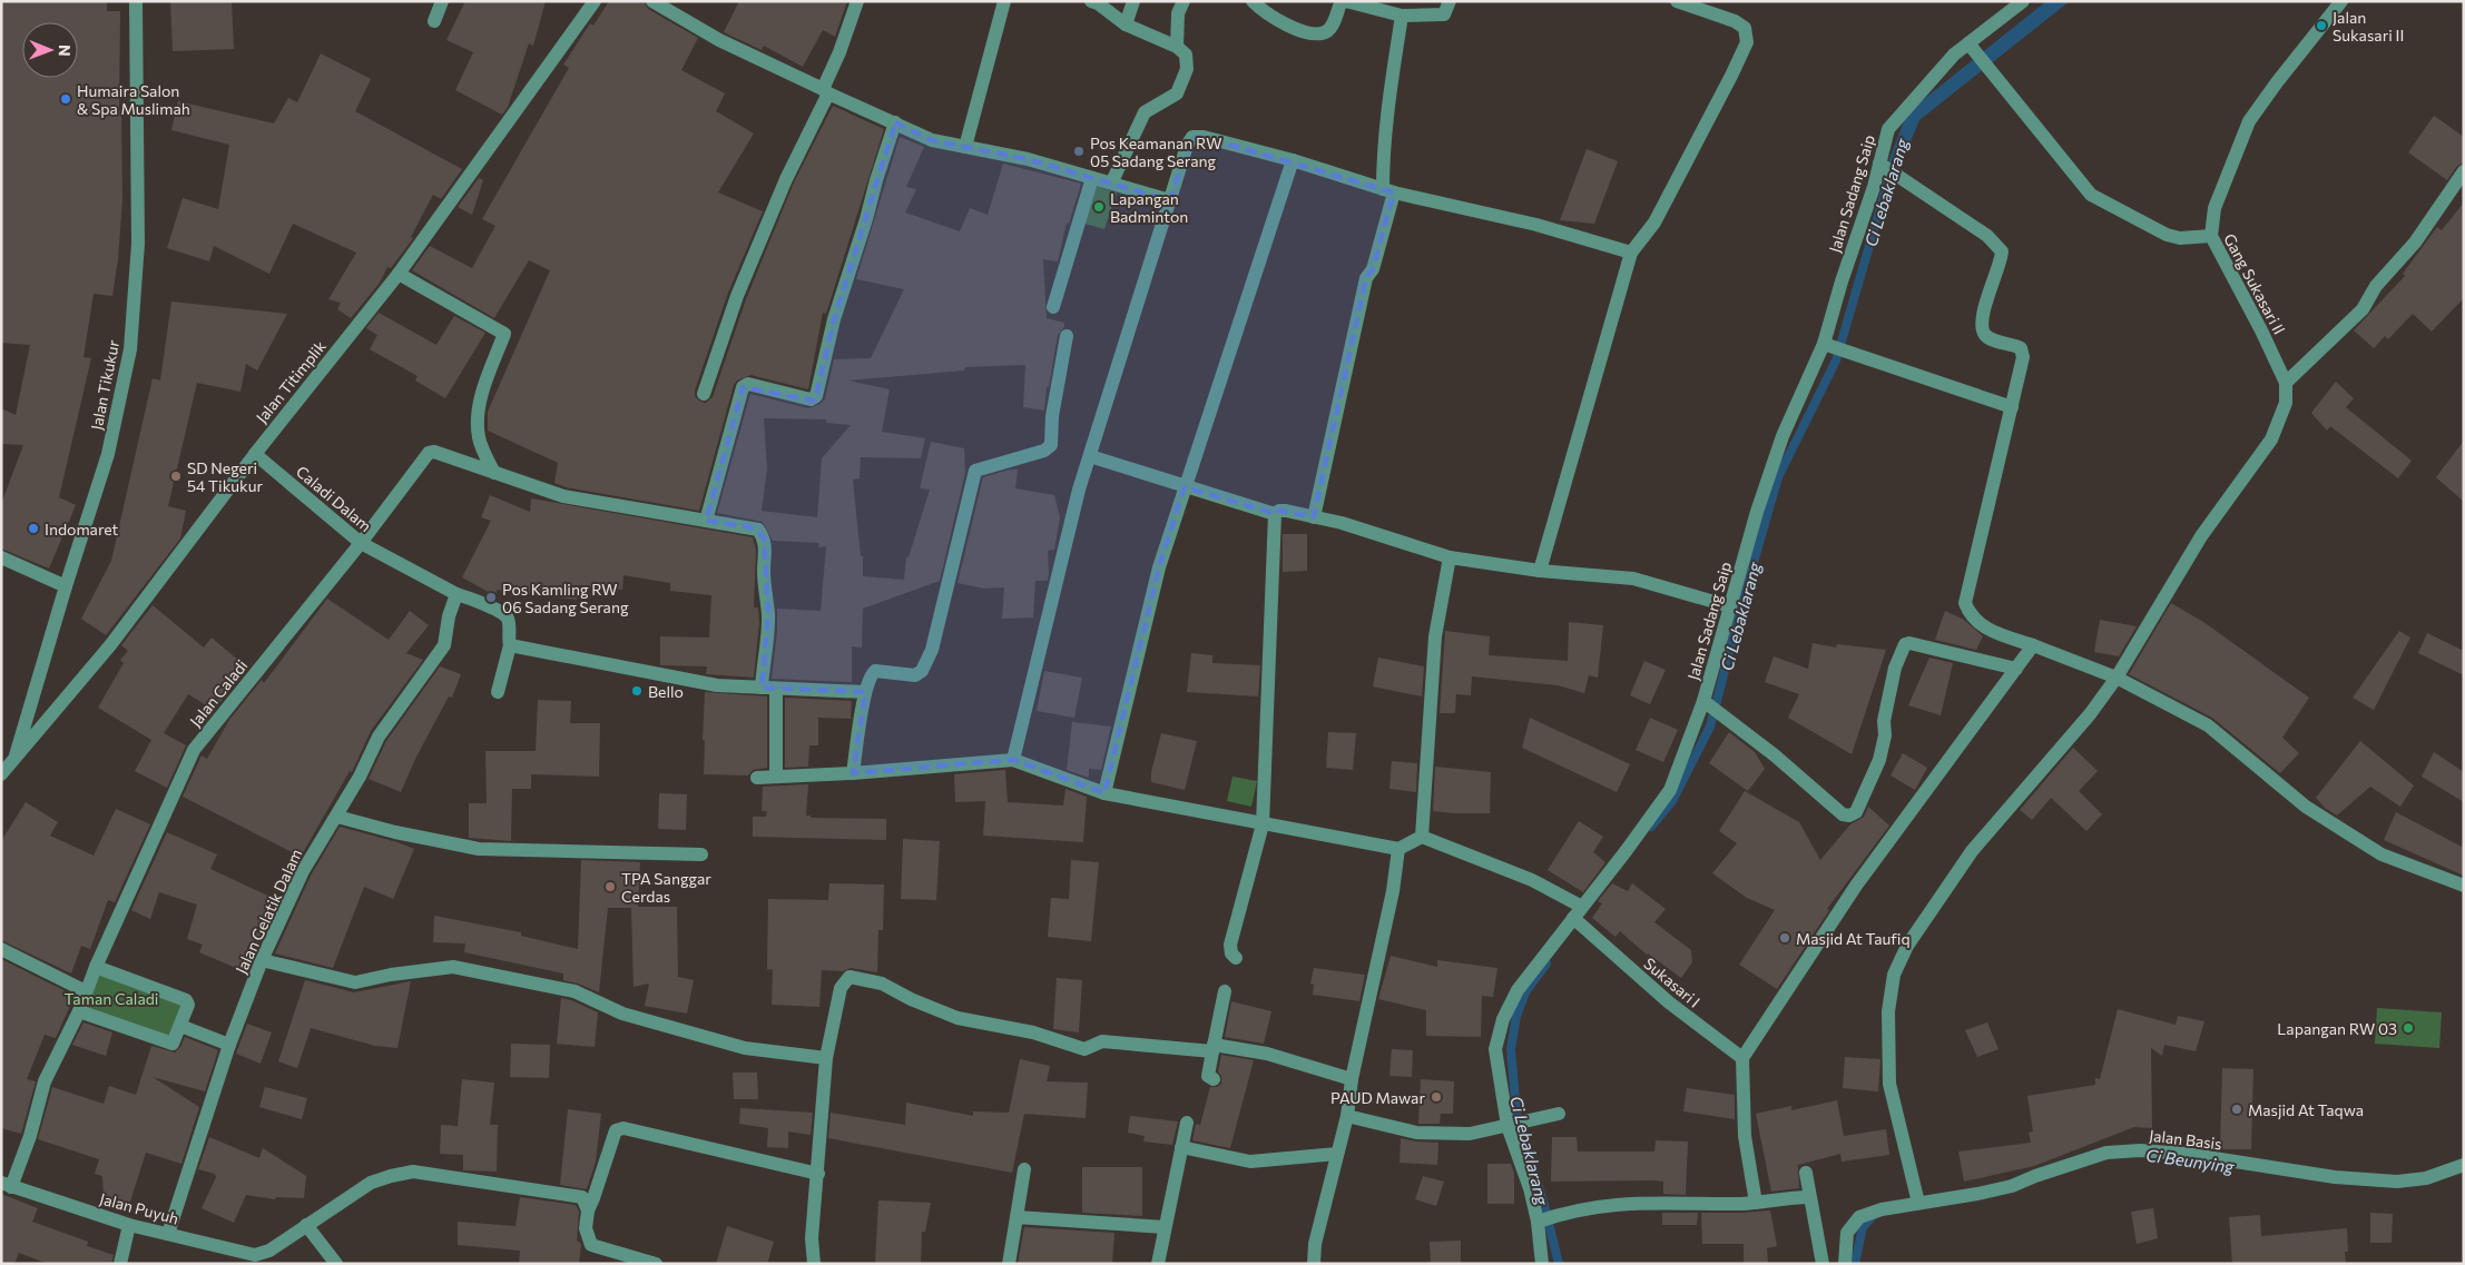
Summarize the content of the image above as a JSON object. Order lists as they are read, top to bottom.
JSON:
{
  "streets": {
    "street": [
      "Jalan Sadang Saip",
      "Gang Sukasari Il",
      "Jalan Titimplik",
      "Jalan Tikukur",
      "Caladi Dalam",
      "Jalan Caladi",
      "Jalan Gelatik Dalam",
      "Sukasari I",
      "Jalan Basis",
      "Jalan Puyuh"
    ]
  },
  "crossings": [
    ["Jalan Sadang Saip", "Sukasari I"],
    ["Jalan Titimplik", "Jalan Tikukur"],
    ["Jalan Titimplik", "Caladi Dalam"],
    ["Caladi Dalam", "Jalan Caladi"],
    ["Caladi Dalam", "Jalan Gelatik Dalam"],
    ["Jalan Caladi", "Jalan Puyuh"],
    ["Jalan Gelatik Dalam", "Jalan Puyuh"]
  ],
  "water": ["Ci Lebaklarang", "Ci Beunying"],
  "parks": ["Taman Caladi"],
  "places": [
    "Jalan Sukasari II",
    "Humaira Salon & Spa Muslimah",
    "Pos Keamanan RW 05 Sadang Serang",
    "Lapangan Badminton",
    "SD Negeri 54 Tikukur",
    "Indomaret",
    "Pos Kamling RW 06 Sadang Serang",
    "Bello",
    "TPA Sanggar Cerdas",
    "Masjid At Taufiq",
    "Lapangan RW 03",
    "PAUD Mawar",
    "Masjid At Taqwa"
  ],
  "north": "right"
}
